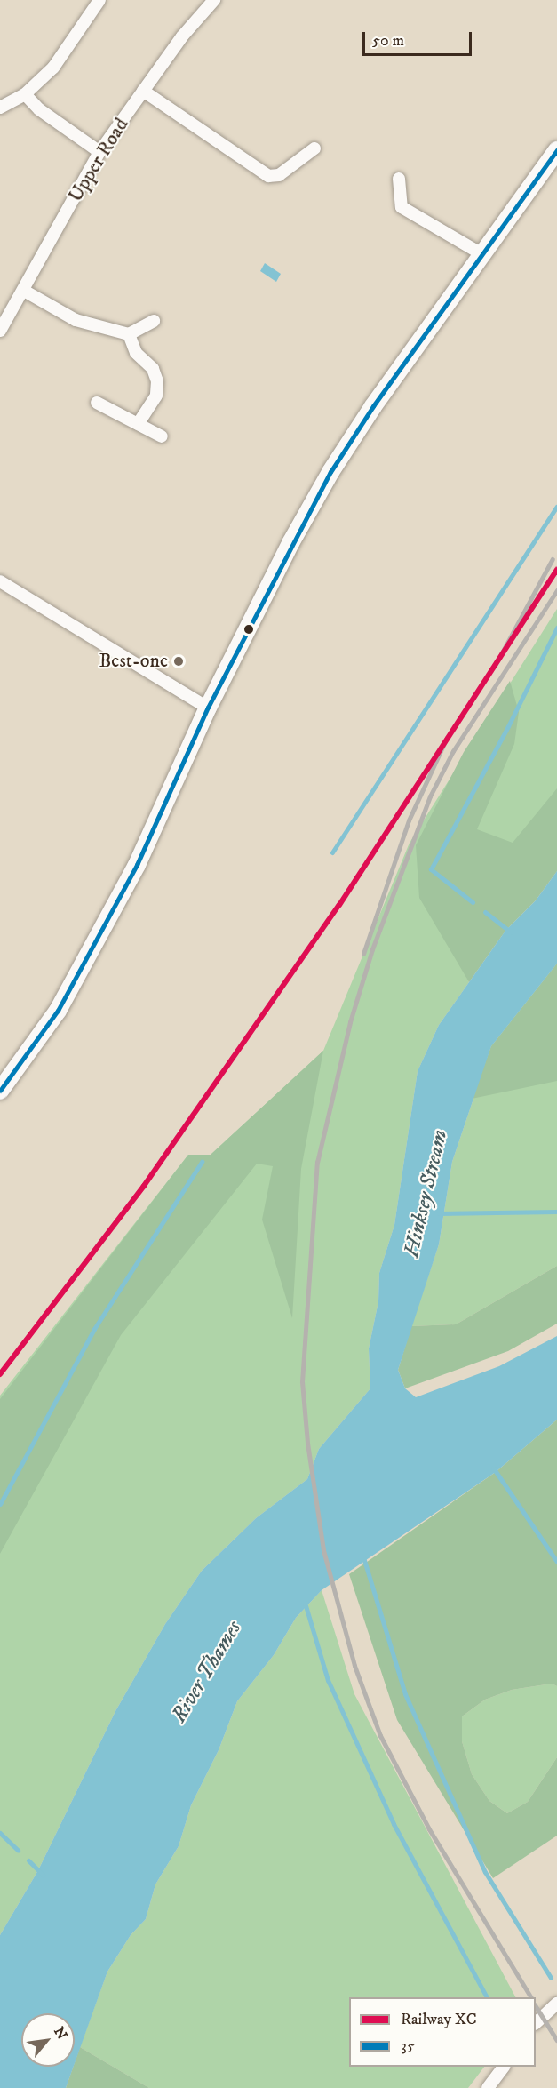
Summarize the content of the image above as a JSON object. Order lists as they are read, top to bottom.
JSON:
{
  "streets": {
    "street": ["Upper Road"]
  },
  "water": ["Hinksey Stream", "River Thames"],
  "places": ["Best-one"],
  "lines": ["transit line 35", "rail line XC"],
  "legend": ["Railway XC", "35"],
  "scale_bar": "50 m",
  "north": "top right"
}
